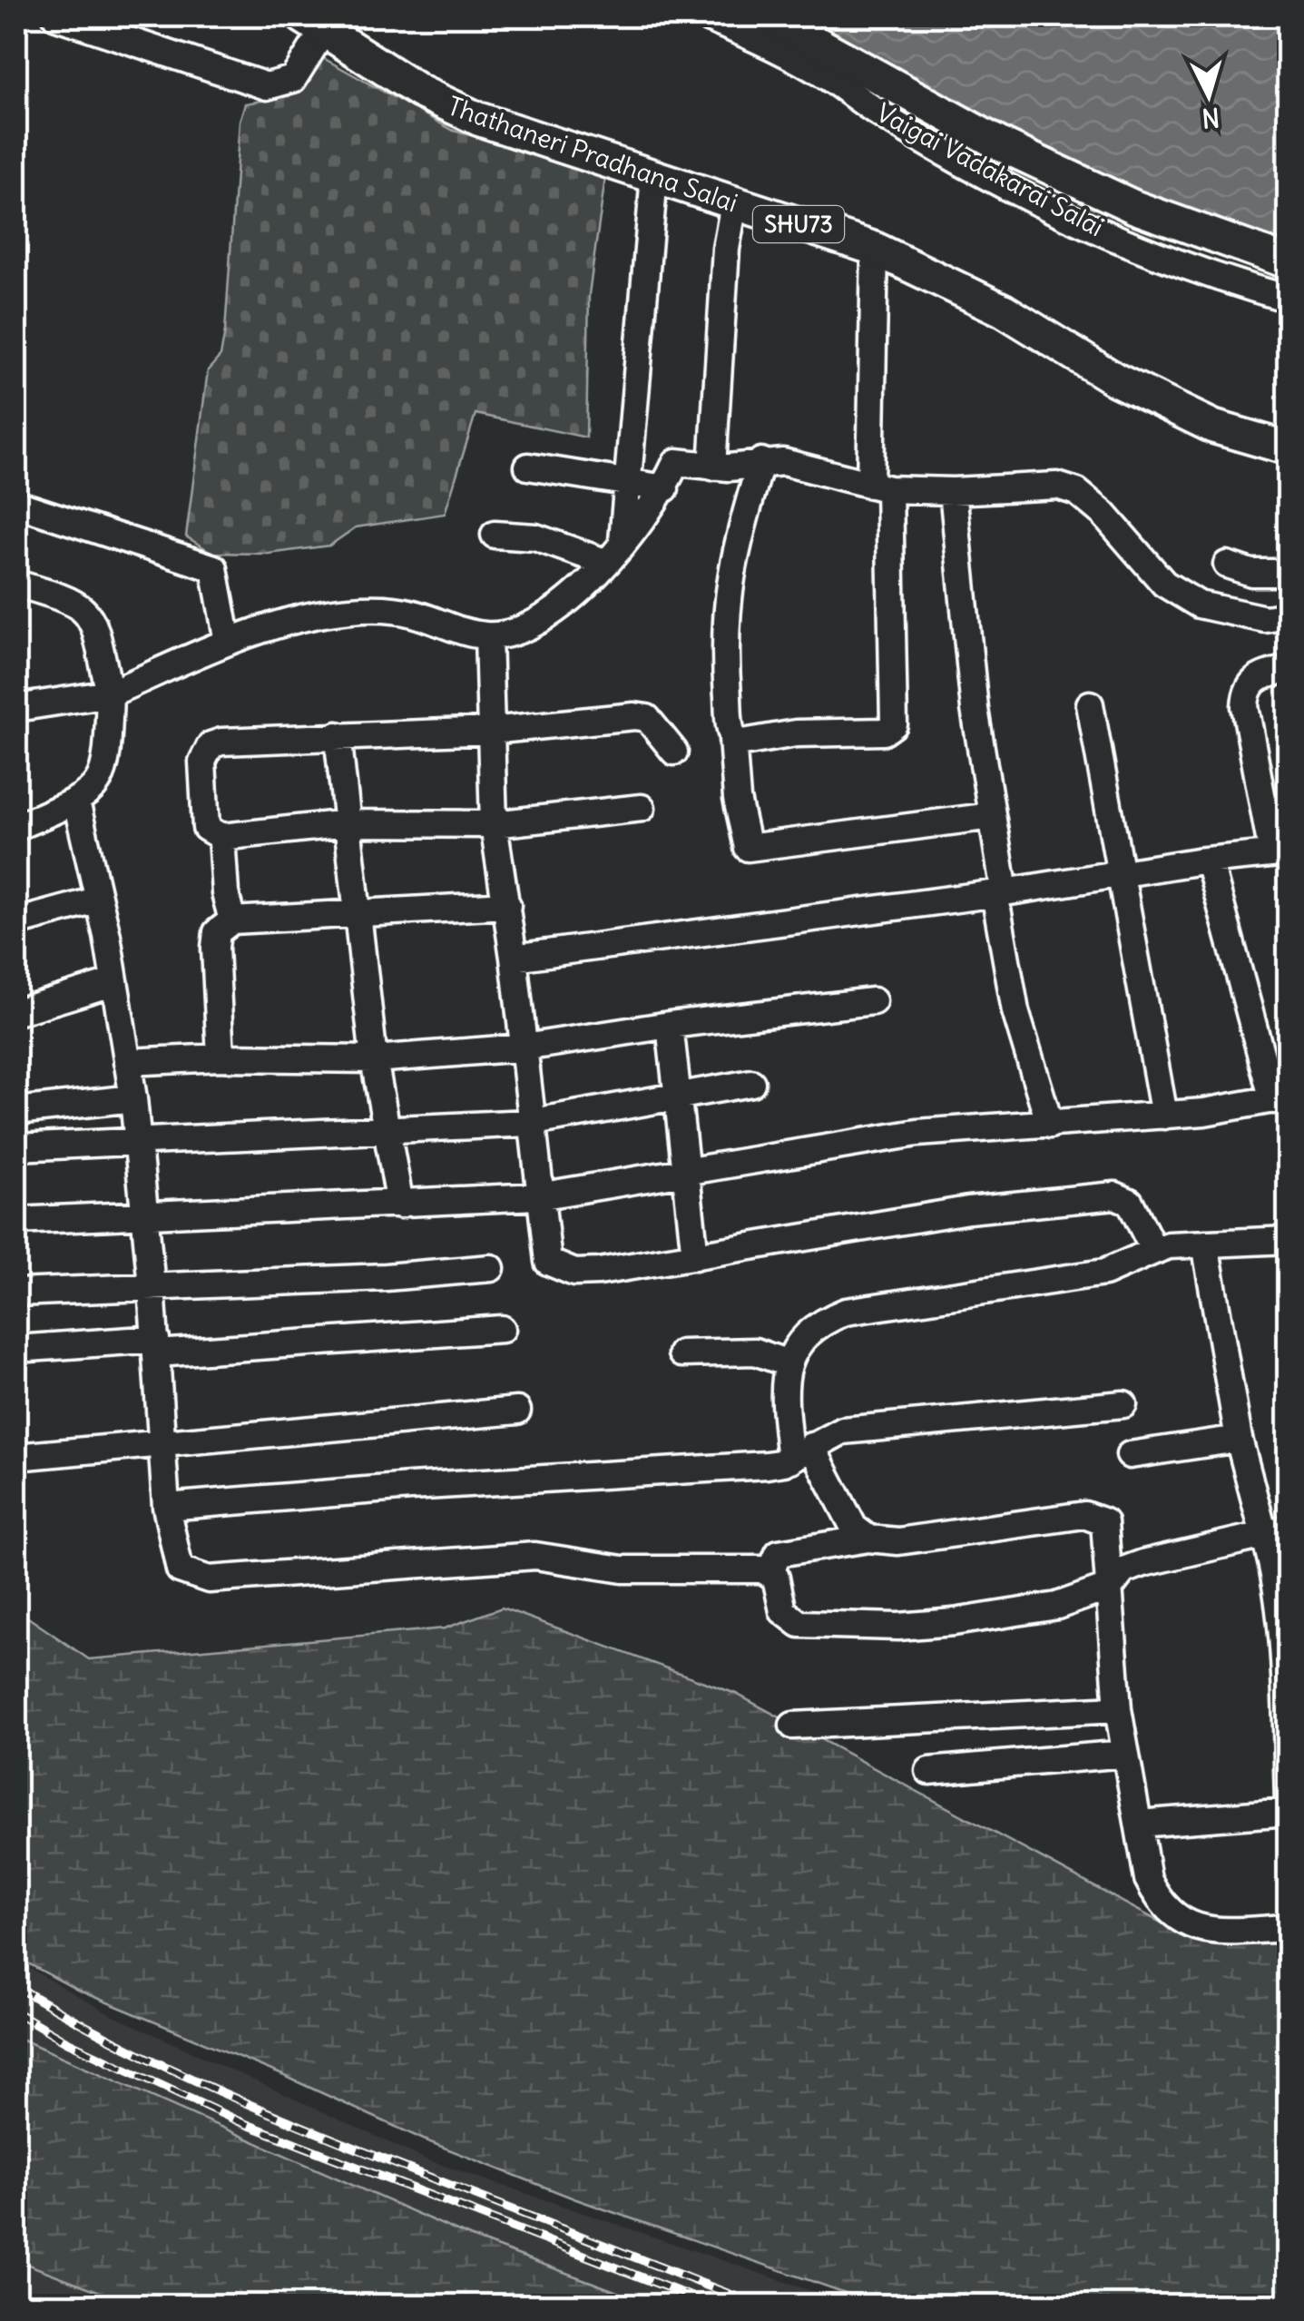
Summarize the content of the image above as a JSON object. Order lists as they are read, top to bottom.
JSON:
{
  "streets": {
    "main road": ["Thathaneri Pradhana Salai", "Vaigai Vadakarai Salai", "SHU73"]
  },
  "north": "bottom"
}
